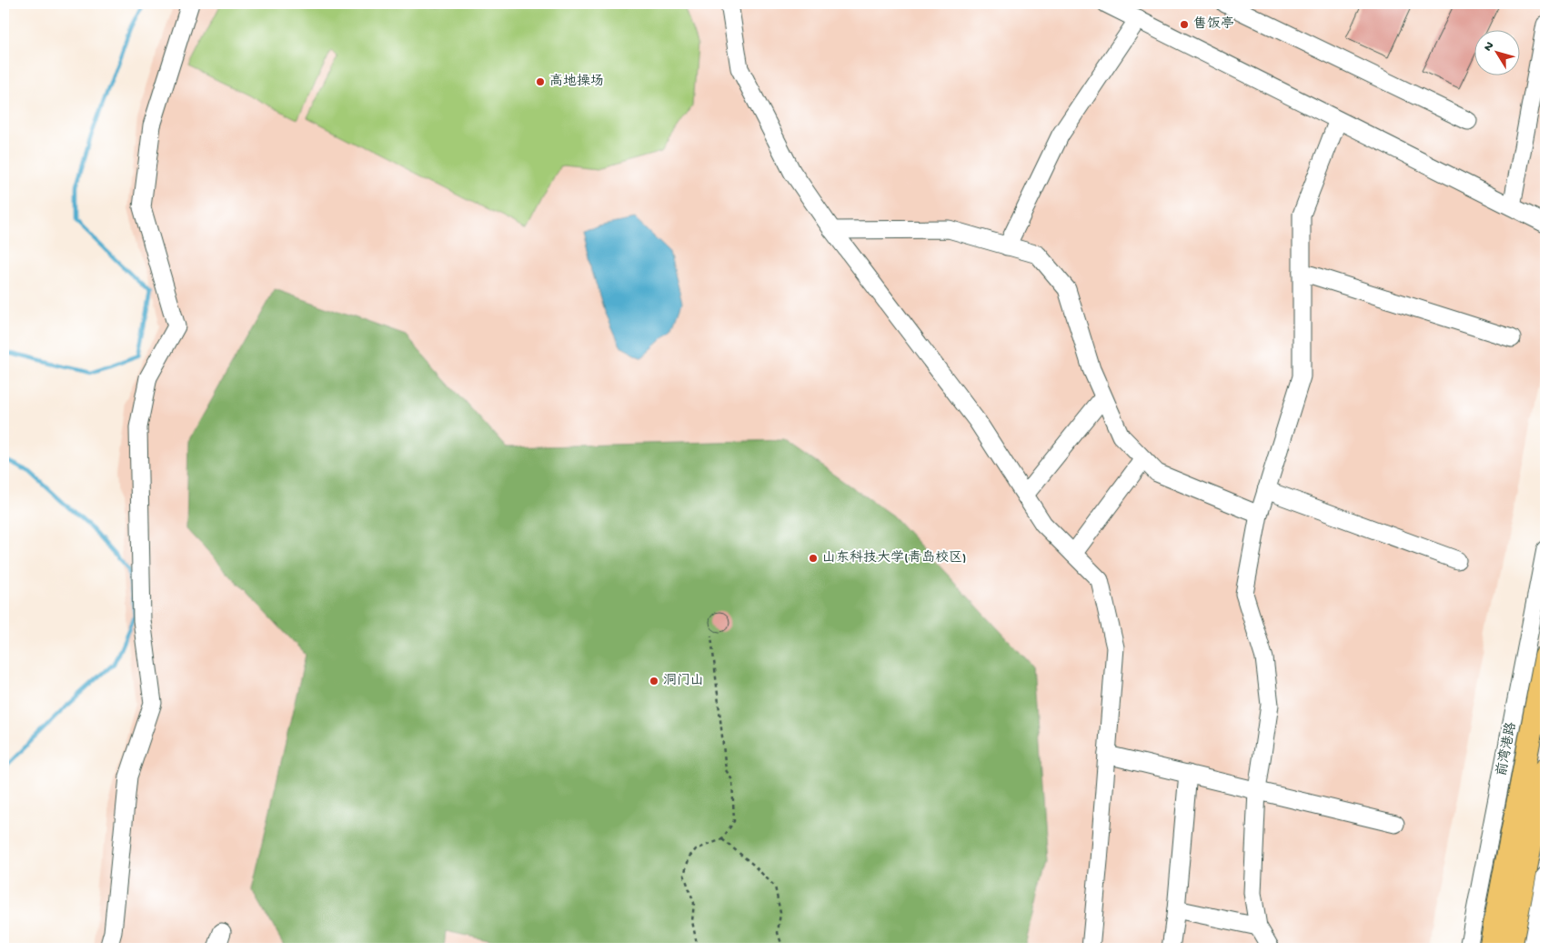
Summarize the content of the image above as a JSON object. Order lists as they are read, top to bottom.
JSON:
{
  "streets": {
    "main road": ["前湾港路"]
  },
  "places": [
    "售饭亭",
    "高地操场",
    "山东科技大学(青岛校区)",
    "洞门山"
  ],
  "north": "top left"
}
